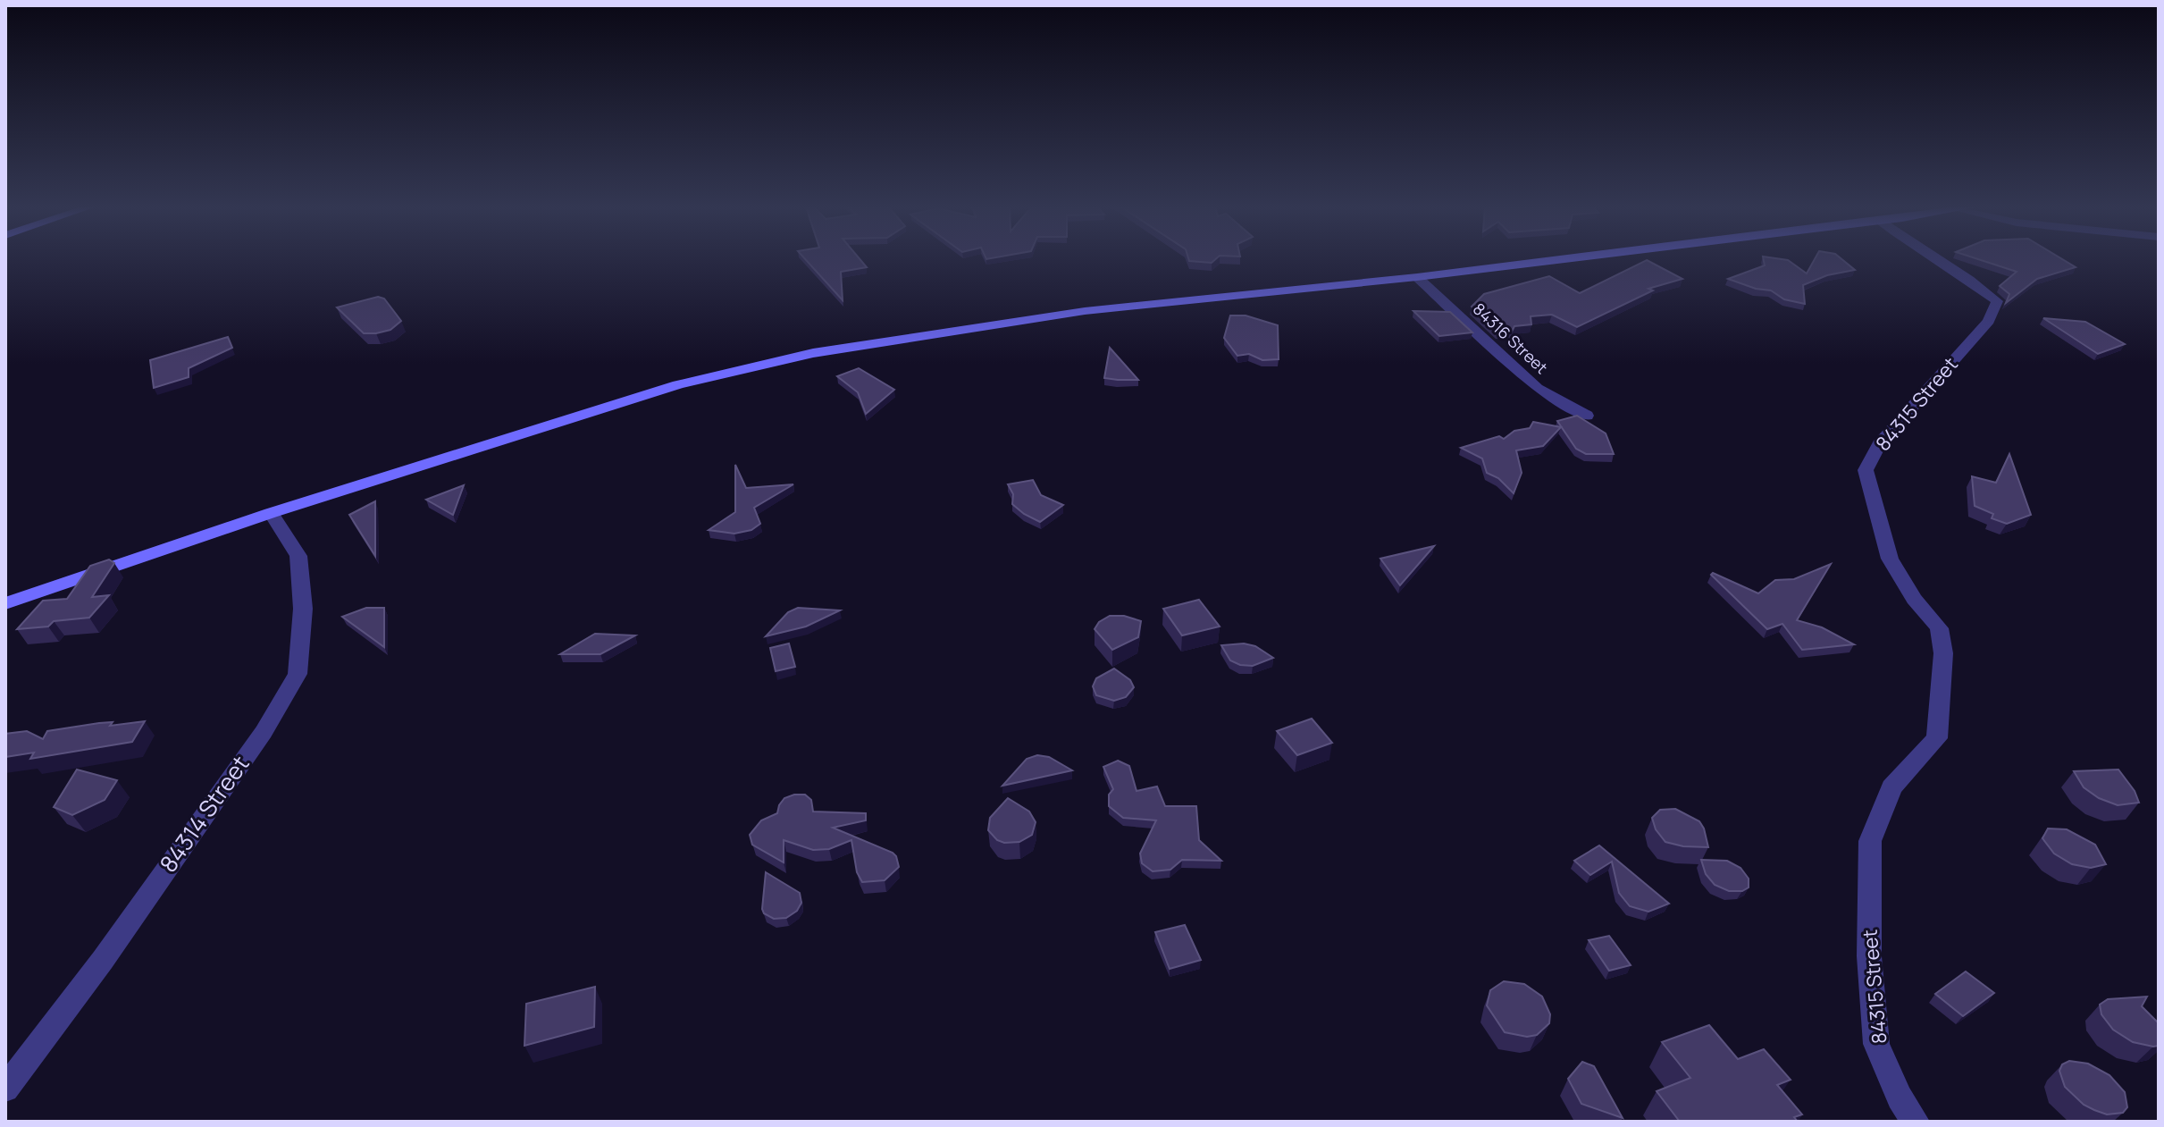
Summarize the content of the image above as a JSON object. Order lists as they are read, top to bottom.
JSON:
{
  "streets": {
    "street": ["84316 Street", "84315 Street", "84314 Street"]
  }
}
